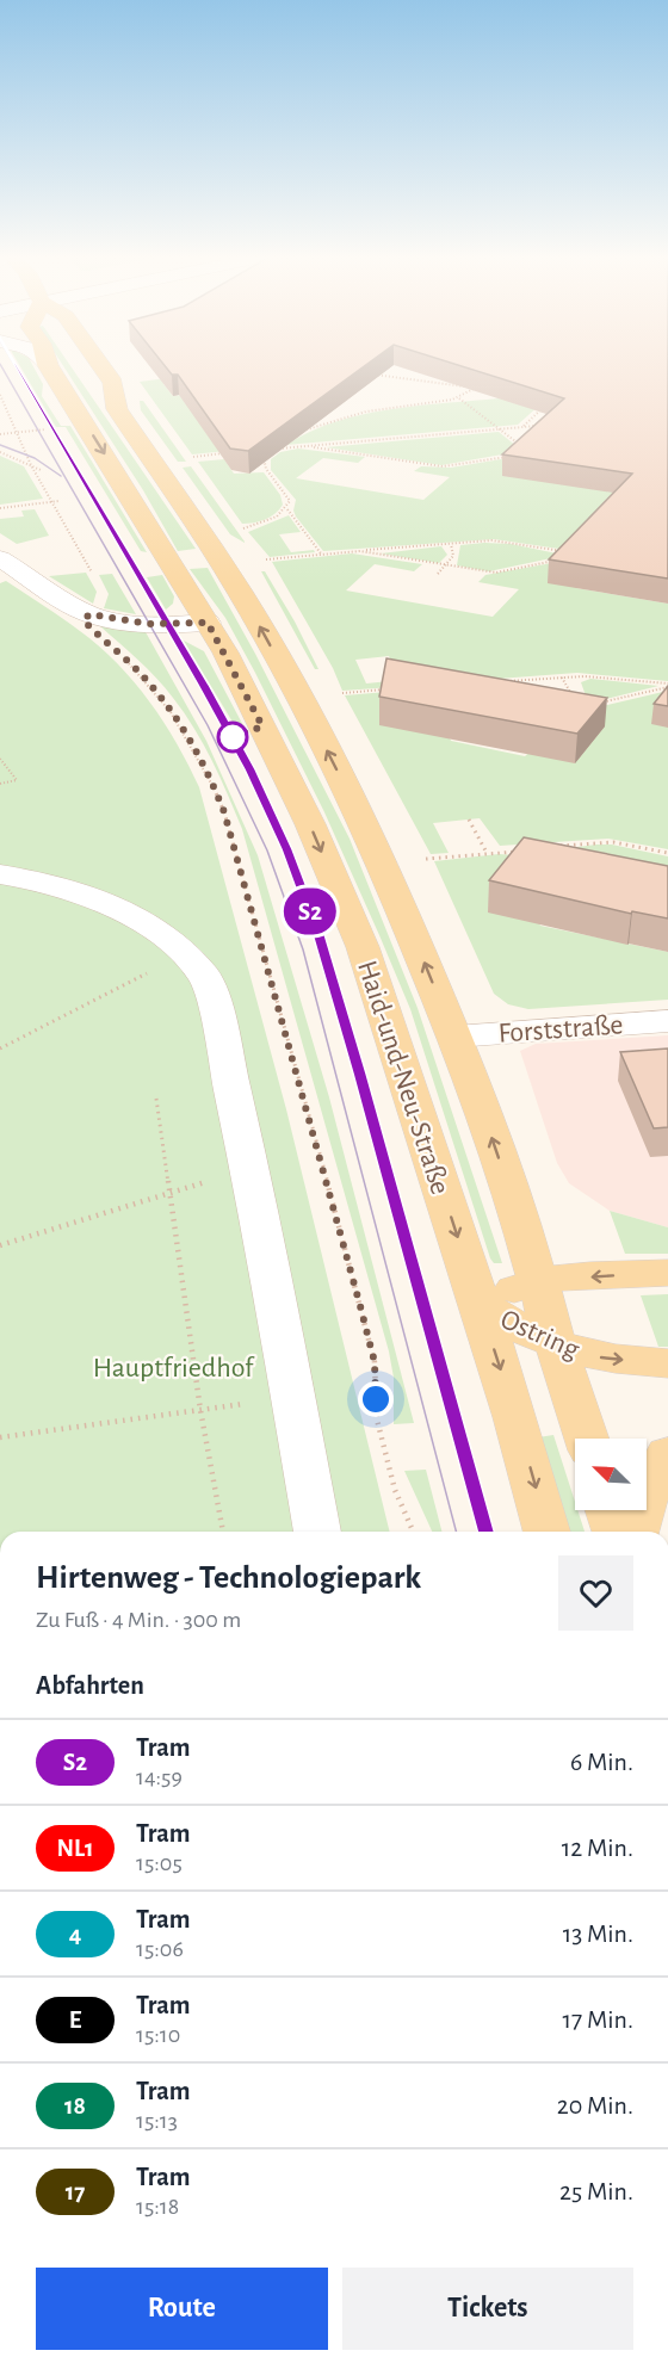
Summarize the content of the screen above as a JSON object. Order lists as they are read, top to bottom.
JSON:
{
  "streets": {
    "main road": ["Haid-und-Neu-Straße", "Ostring"],
    "street": ["Forststraße"]
  },
  "crossings": [
    ["Forststraße", "Haid-und-Neu-Straße"],
    ["Haid-und-Neu-Straße", "Ostring"]
  ],
  "parks": ["Hauptfriedhof"],
  "lines": ["tram line S2"],
  "north": "top left",
  "page": {
    "on_map": "S2",
    "heading": [
      ["Hirtenweg - Technologiepark", "Zu Fuß · 4 Min. · 300 m"],
      "Abfahrten"
    ],
    "list": [
      {
        "mark": "S2",
        "name": "Tram",
        "note": "14:59",
        "value": "6 Min."
      },
      {
        "mark": "NL1",
        "name": "Tram",
        "note": "15:05",
        "value": "12 Min."
      },
      {
        "mark": "4",
        "name": "Tram",
        "note": "15:06",
        "value": "13 Min."
      },
      {
        "mark": "E",
        "name": "Tram",
        "note": "15:10",
        "value": "17 Min."
      },
      {
        "mark": "18",
        "name": "Tram",
        "note": "15:13",
        "value": "20 Min."
      },
      {
        "mark": "17",
        "name": "Tram",
        "note": "15:18",
        "value": "25 Min."
      }
    ],
    "buttons": ["Route", "Tickets"]
  }
}
